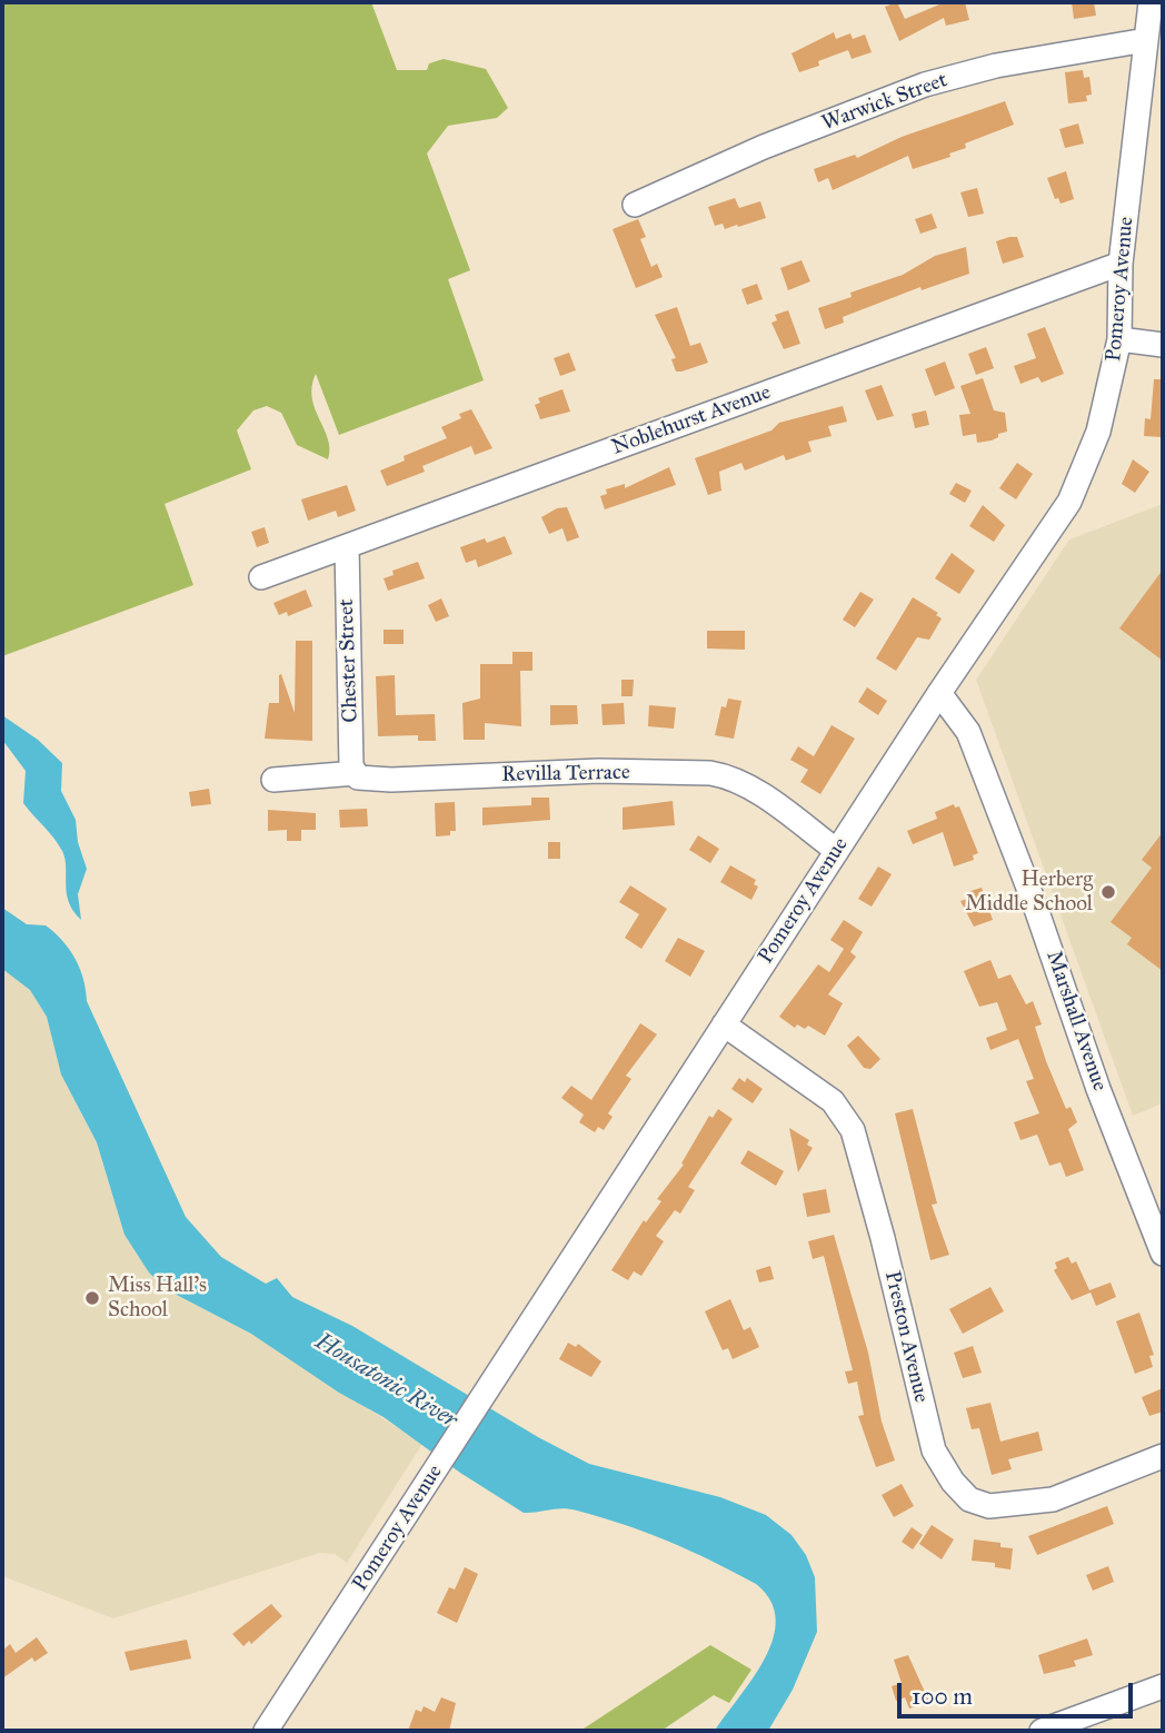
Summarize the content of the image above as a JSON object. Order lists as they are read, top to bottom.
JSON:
{
  "streets": {
    "street": [
      "Warwick Street",
      "Pomeroy Avenue",
      "Noblehurst Avenue",
      "Chester Street",
      "Revilla Terrace",
      "Marshall Avenue",
      "Preston Avenue"
    ]
  },
  "crossings": [
    ["Warwick Street", "Pomeroy Avenue"],
    ["Pomeroy Avenue", "Noblehurst Avenue"],
    ["Pomeroy Avenue", "Revilla Terrace"],
    ["Pomeroy Avenue", "Marshall Avenue"],
    ["Pomeroy Avenue", "Preston Avenue"],
    ["Noblehurst Avenue", "Chester Street"],
    ["Chester Street", "Revilla Terrace"]
  ],
  "water": ["Housatonic River"],
  "places": ["Herberg Middle School", "Miss Hall's School"],
  "scale_bar": "100 m"
}
